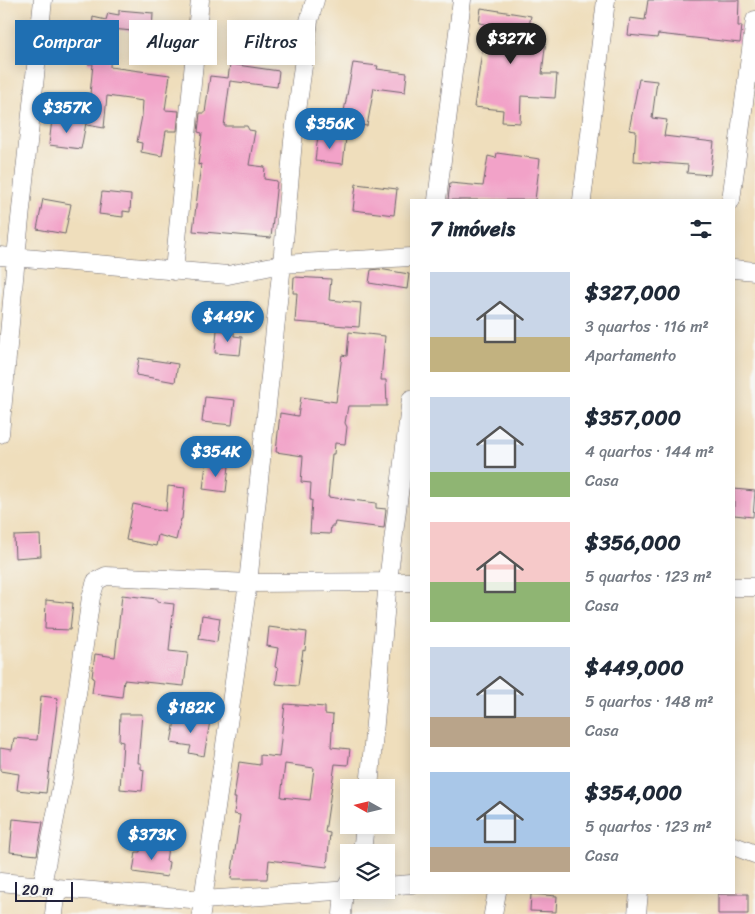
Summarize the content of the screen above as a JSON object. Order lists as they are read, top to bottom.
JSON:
{
  "scale_bar": "20 m",
  "north": "left",
  "page": {
    "chip": ["Comprar", "Alugar", "Filtros"],
    "price": [
      "$327K",
      "$357K",
      "$356K",
      "$449K",
      "$354K",
      "$182K",
      "$373K"
    ],
    "heading": "7 imóveis",
    "list": [
      {
        "name": "$327,000",
        "note": "3 quartos · 116 m² · Apartamento"
      },
      {
        "name": "$357,000",
        "note": "4 quartos · 144 m² · Casa"
      },
      {
        "name": "$356,000",
        "note": "5 quartos · 123 m² · Casa"
      },
      {
        "name": "$449,000",
        "note": "5 quartos · 148 m² · Casa"
      },
      {
        "name": "$354,000",
        "note": "5 quartos · 123 m² · Casa"
      }
    ],
    "scale": "20 m"
  }
}
